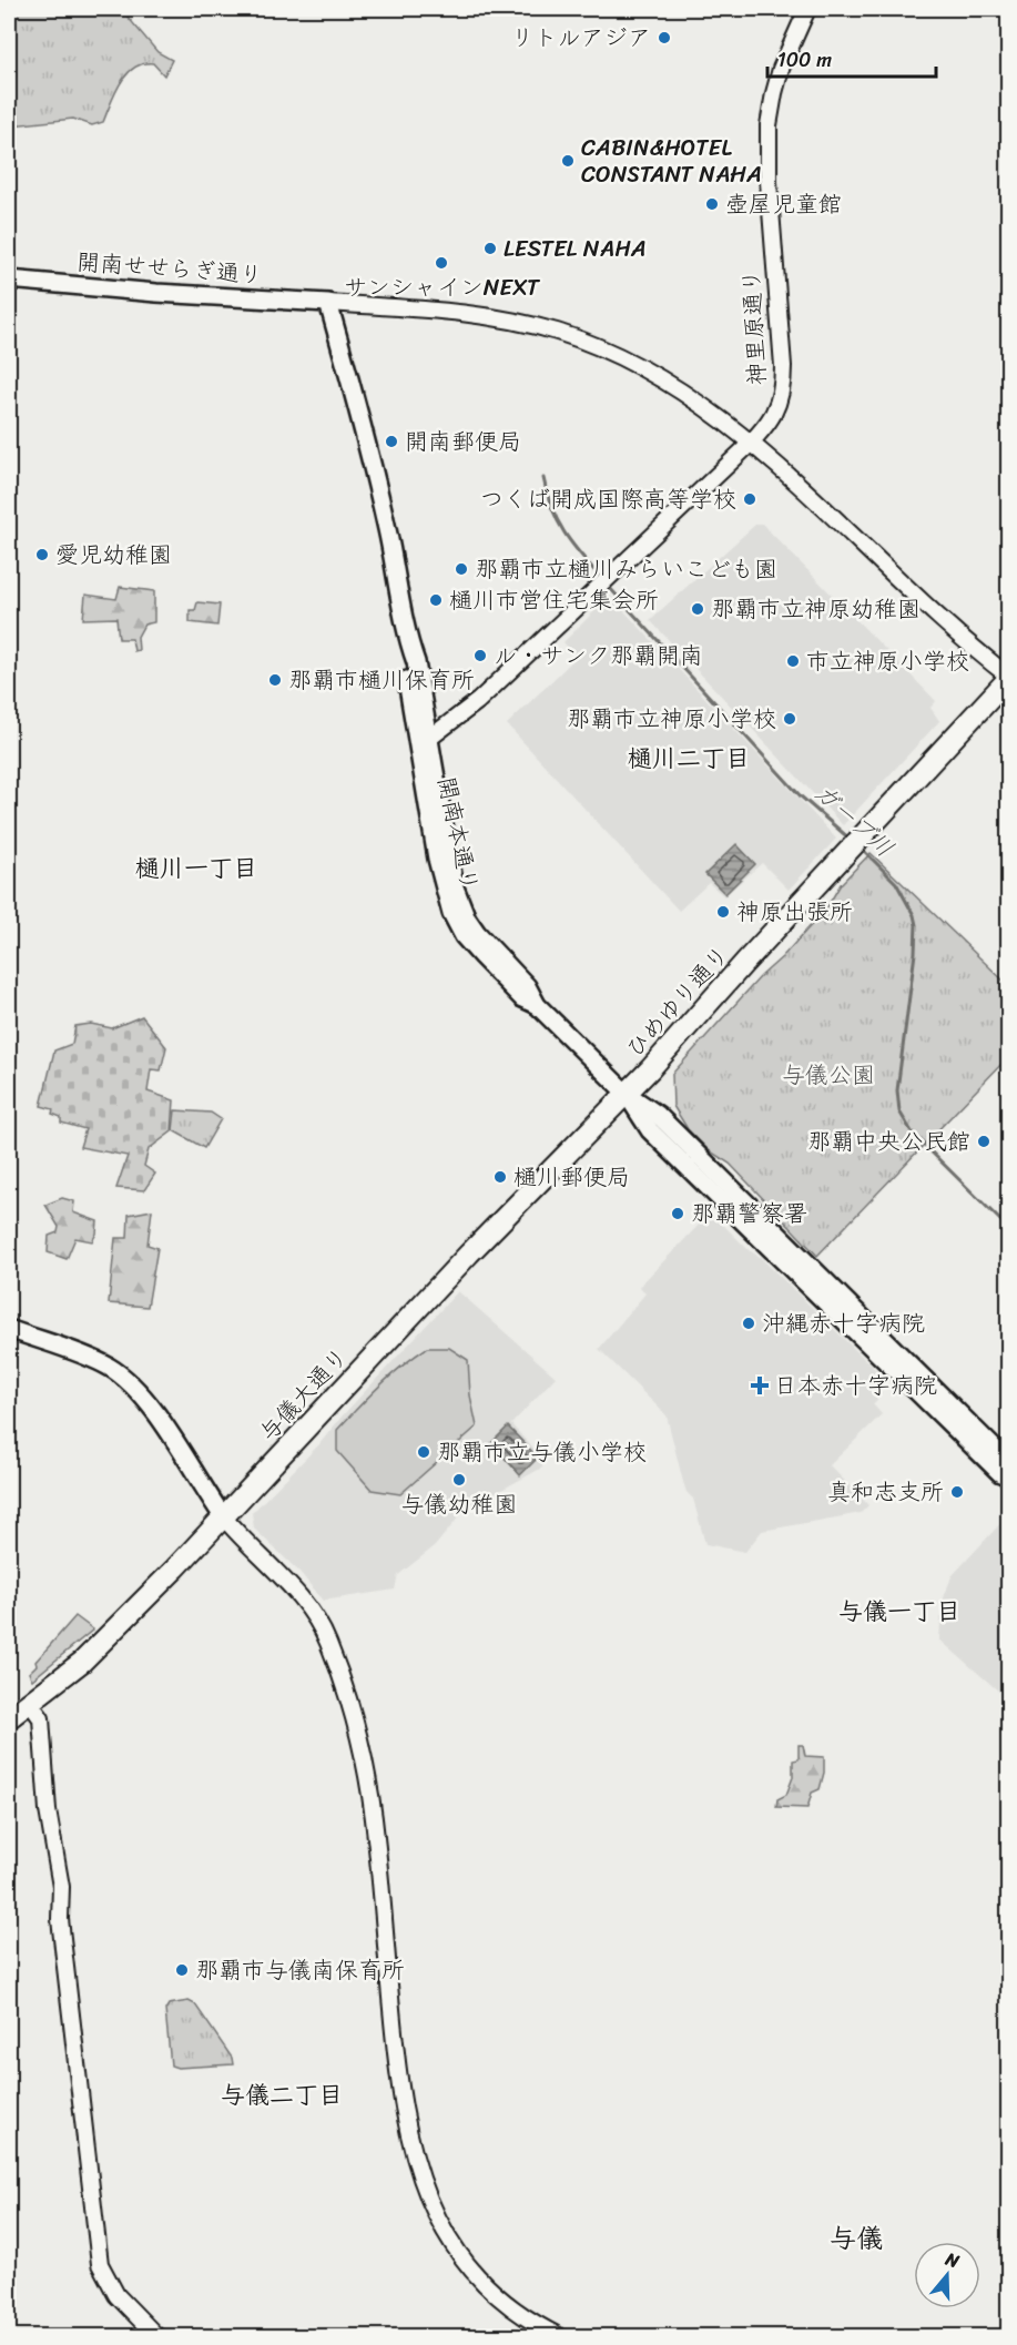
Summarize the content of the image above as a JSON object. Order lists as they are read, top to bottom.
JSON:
{
  "streets": {
    "highway": ["ひめゆり通り", "与儀大通り"],
    "main road": ["開南せせらぎ通り", "開南本通り"],
    "street": ["神里原通り"]
  },
  "crossings": [
    ["開南せせらぎ通り", "開南本通り"],
    ["神里原通り", "開南本通り"],
    ["開南本通り", "ひめゆり通り"],
    ["開南本通り", "与儀大通り"],
    ["ひめゆり通り", "与儀大通り"]
  ],
  "districts": [
    "樋川二丁目",
    "樋川一丁目",
    "与儀一丁目",
    "与儀二丁目",
    "与儀"
  ],
  "water": ["ガーブ川"],
  "parks": ["与儀公園"],
  "places": {
    "other": [
      "リトルアジア",
      "CABIN&HOTEL CONSTANT NAHA",
      "壺屋児童館",
      "LESTEL NAHA",
      "サンシャインNEXT",
      "開南郵便局",
      "つくば開成国際高等学校",
      "愛児幼稚園",
      "那覇市立樋川みらいこども園",
      "樋川市営住宅集会所",
      "那覇市立神原幼稚園",
      "ル・サンク那覇開南",
      "市立神原小学校",
      "那覇市樋川保育所",
      "那覇市立神原小学校",
      "神原出張所",
      "那覇中央公民館",
      "樋川郵便局",
      "那覇警察署",
      "沖縄赤十字病院",
      "那覇市立与儀小学校",
      "与儀幼稚園",
      "真和志支所",
      "那覇市与儀南保育所"
    ],
    "health": ["日本赤十字病院"]
  },
  "scale_bar": "100 m",
  "north": "top"
}
